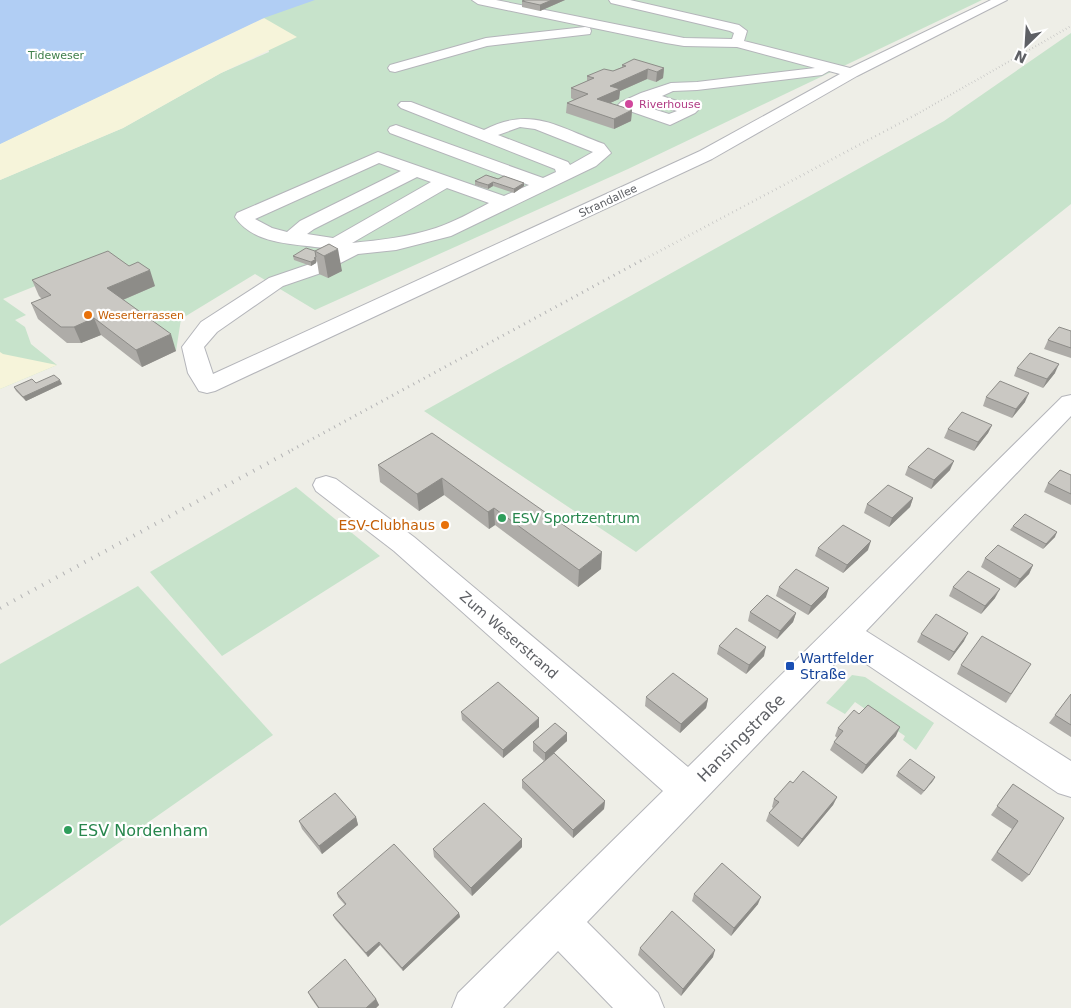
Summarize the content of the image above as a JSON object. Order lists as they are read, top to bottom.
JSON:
{
  "streets": {
    "street": ["Strandallee", "Zum Weserstrand", "Hansingstraße"]
  },
  "crossings": [
    ["Zum Weserstrand", "Hansingstraße"]
  ],
  "parks": ["Tideweser"],
  "places": {
    "other": [
      "Riverhouse",
      "Weserterrassen",
      "ESV Sportzentrum",
      "ESV-Clubhaus",
      "ESV Nordenham"
    ],
    "transit": ["Wartfelder Straße"]
  },
  "north": "bottom left"
}
